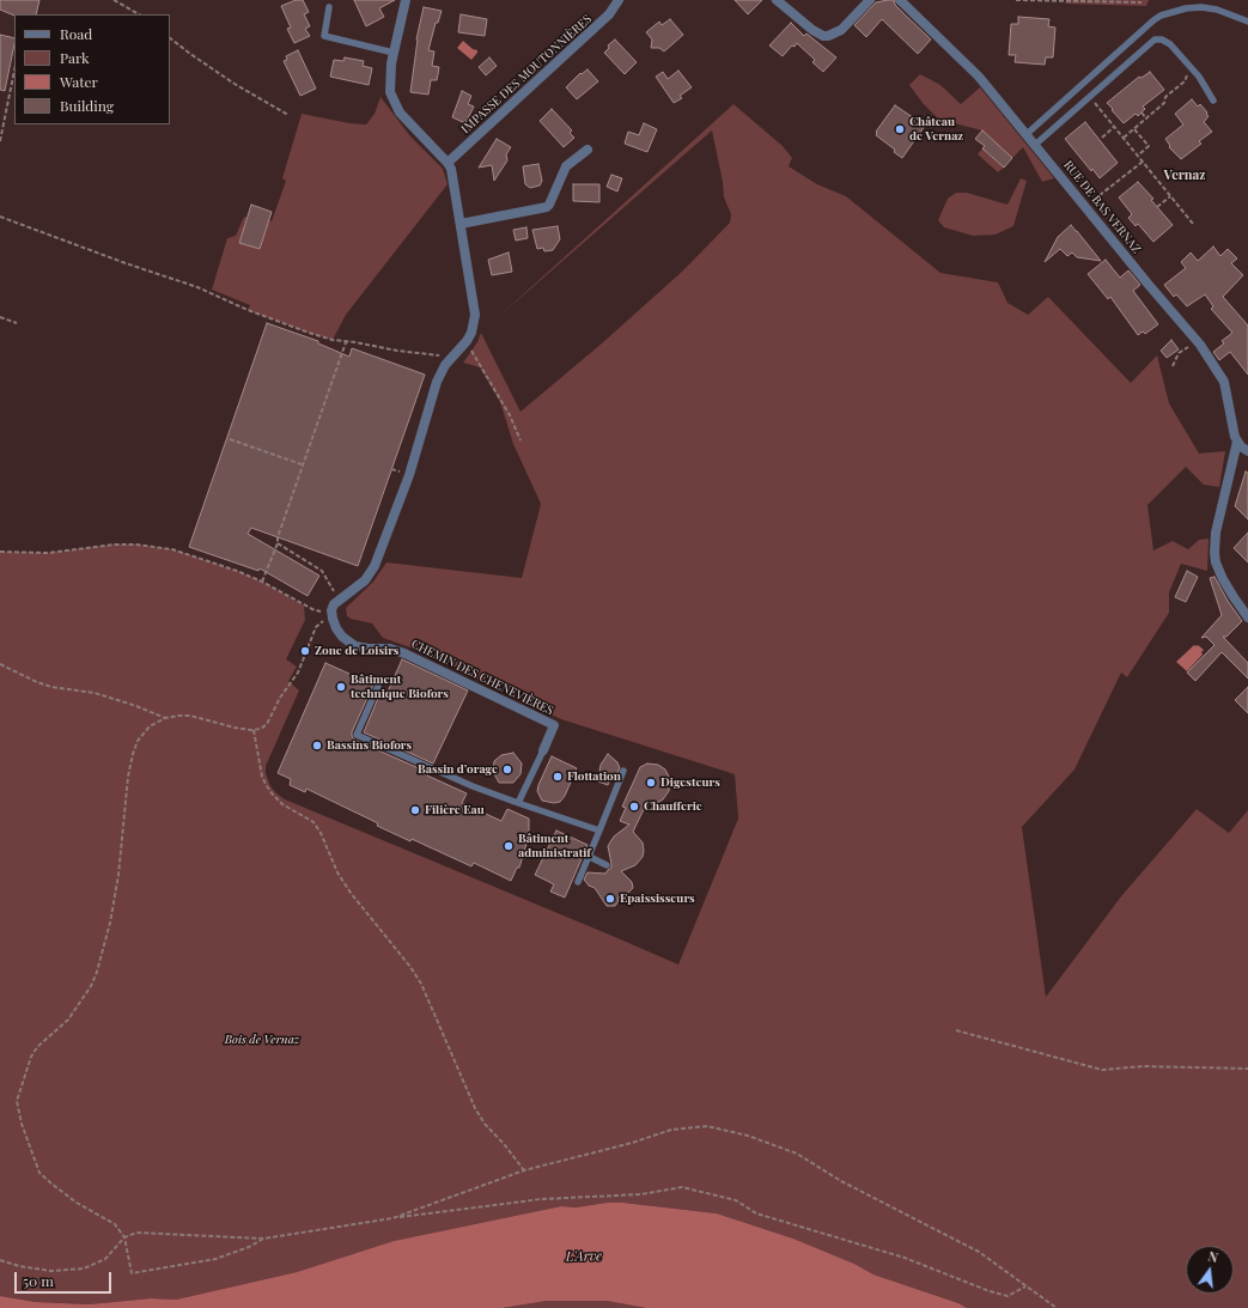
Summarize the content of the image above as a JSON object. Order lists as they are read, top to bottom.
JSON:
{
  "streets": {
    "street": ["IMPASSE DES MOUTONNIÈRES", "RUE DE BAS VERNAZ", "CHEMIN DES CHENEVIÈRES"]
  },
  "districts": ["Vernaz"],
  "water": ["L'Arve"],
  "parks": ["Bois de Vernaz"],
  "places": [
    "Château de Vernaz",
    "Zone de Loisirs",
    "Bâtiment technique Biofors",
    "Bassins Biofors",
    "Bassin d’orage",
    "Flottation",
    "Digesteurs",
    "Chaufferie",
    "Filière Eau",
    "Bâtiment administratif",
    "Epaississeurs"
  ],
  "legend": [
    "Road",
    "Park",
    "Water",
    "Building"
  ],
  "scale_bar": "50 m",
  "north": "top"
}
